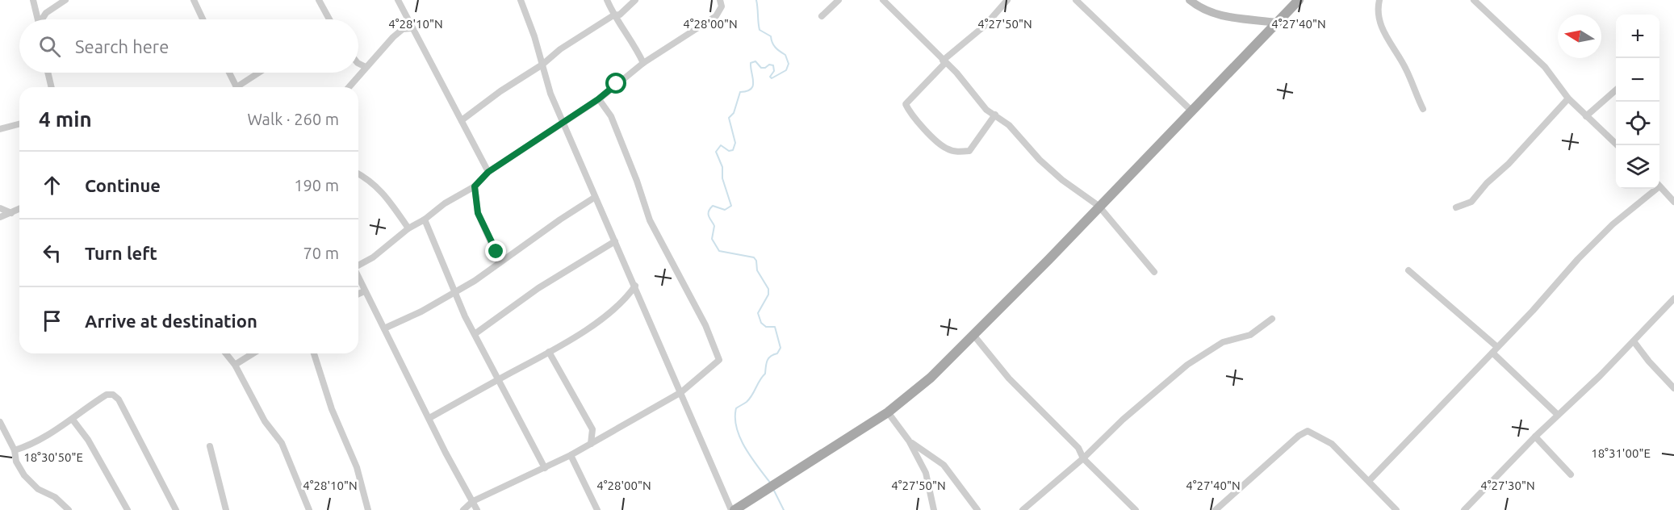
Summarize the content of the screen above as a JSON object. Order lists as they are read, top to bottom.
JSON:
{
  "north": "left",
  "page": {
    "map_buttons": ["+", "−"],
    "search": "Search here",
    "heading": ["4 min", "Walk · 260 m"],
    "list": [
      ["Continue", "190 m"],
      ["Turn left", "70 m"],
      "Arrive at destination"
    ]
  },
  "coordinates": [
    "4°27'40\"N",
    "4°28'10\"N",
    "4°28'00\"N",
    "4°27'50\"N",
    "18°31'00\"E",
    "18°30'50\"E",
    "4°27'30\"N"
  ]
}
